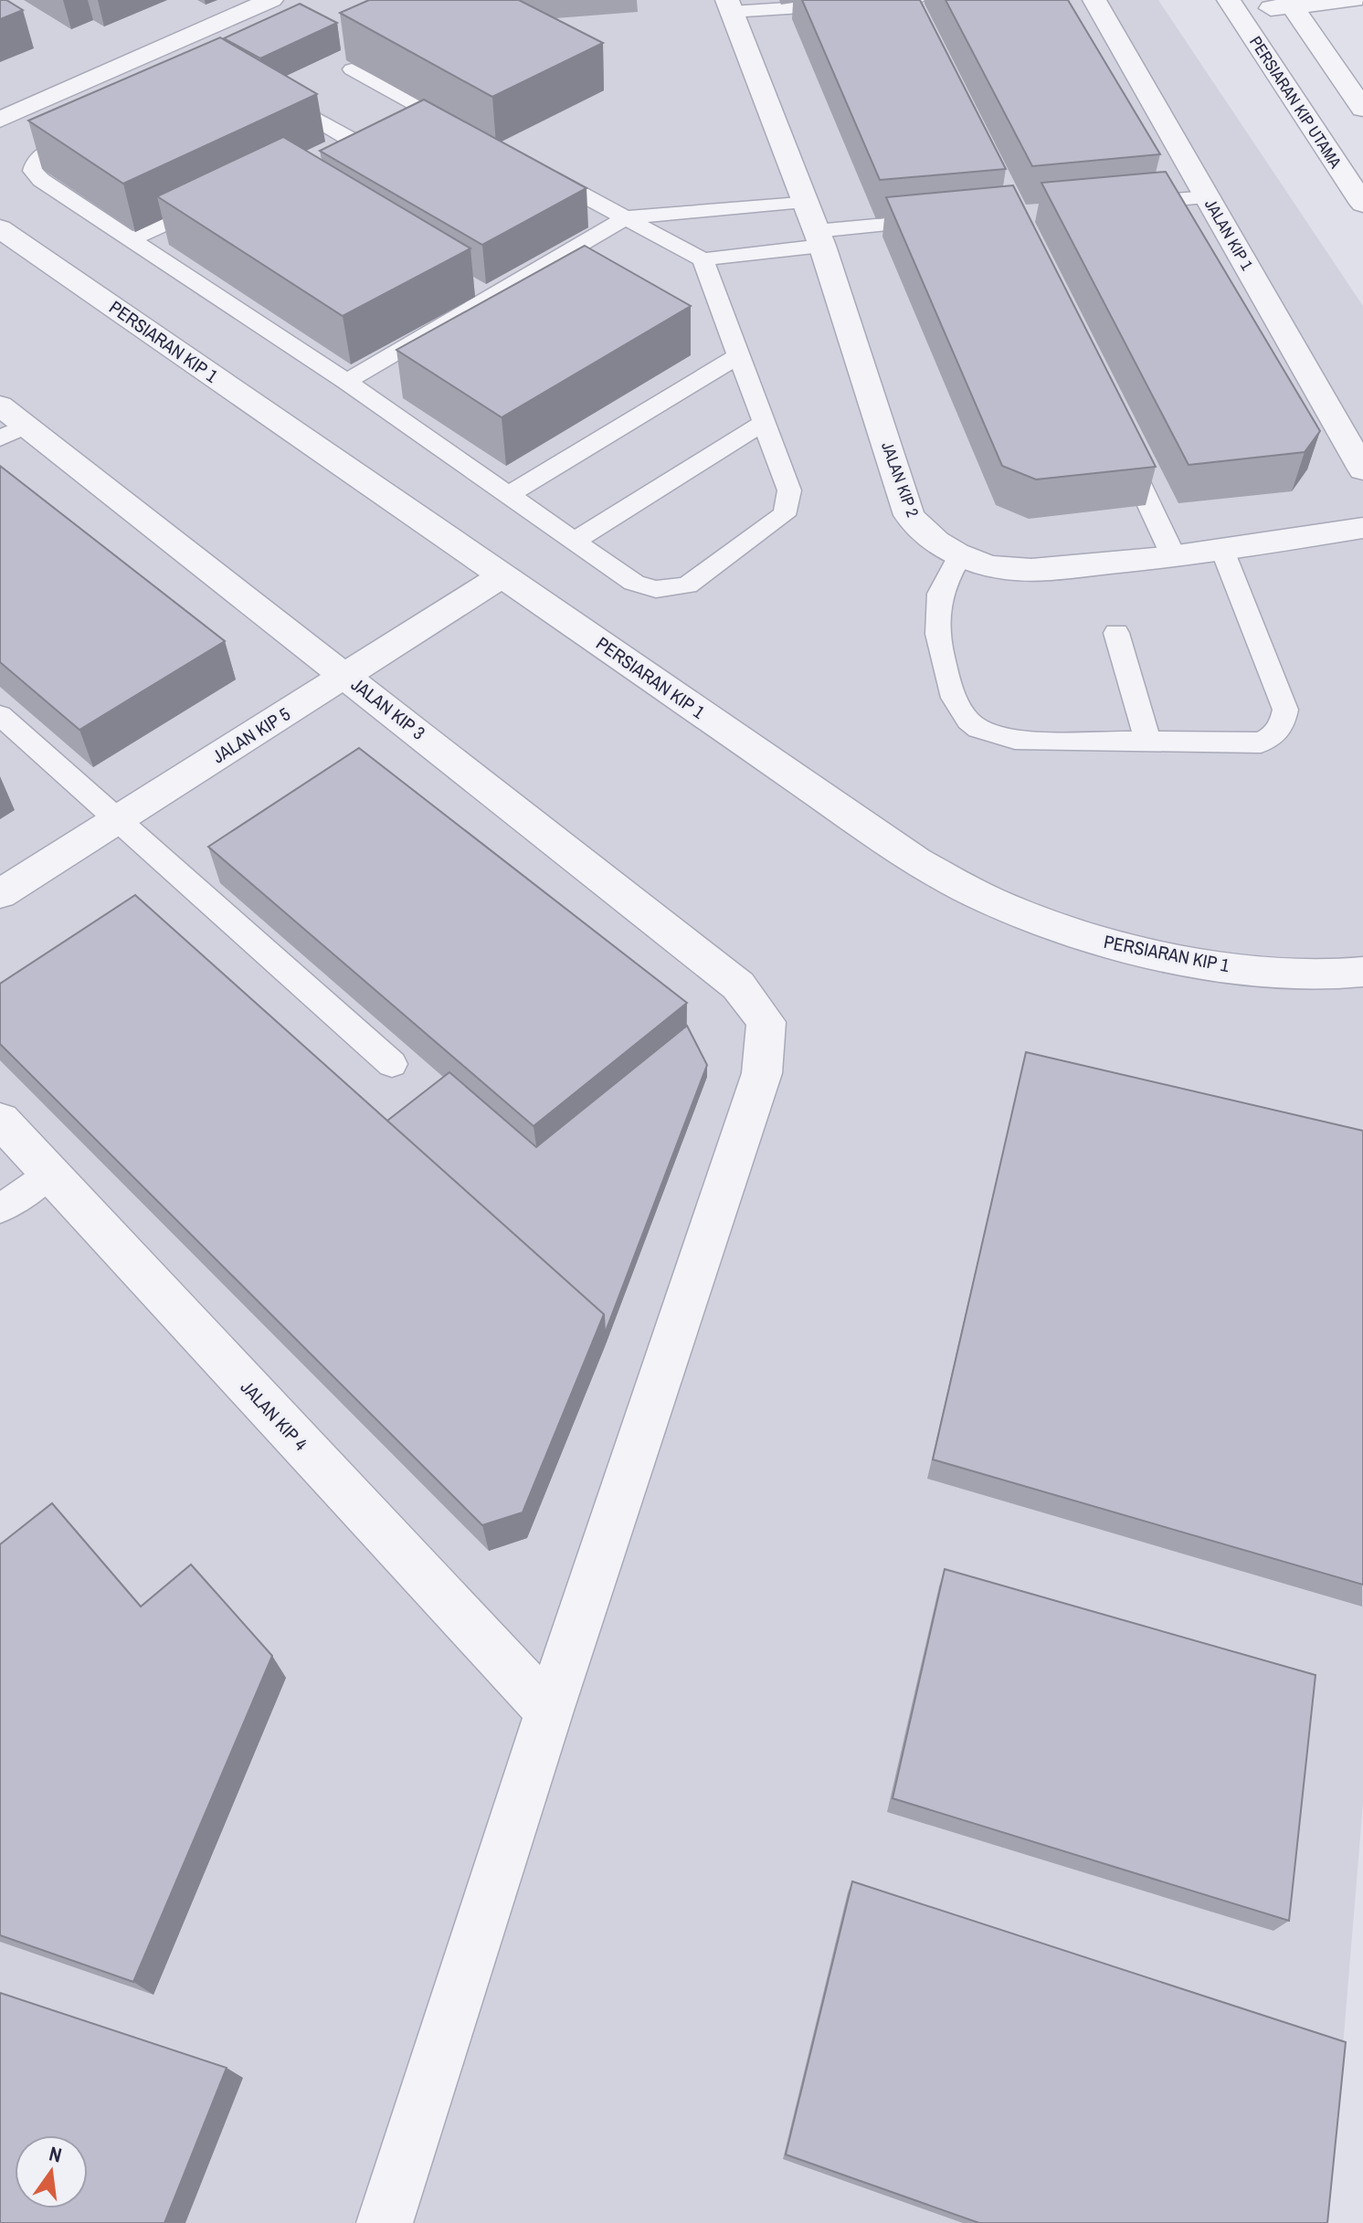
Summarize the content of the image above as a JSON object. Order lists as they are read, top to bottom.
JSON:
{
  "streets": {
    "street": [
      "PERSIARAN KIP UTAMA",
      "JALAN KIP 1",
      "PERSIARAN KIP 1",
      "JALAN KIP 2",
      "JALAN KIP 3",
      "JALAN KIP 5",
      "JALAN KIP 4"
    ]
  },
  "crossings": [
    ["PERSIARAN KIP 1", "JALAN KIP 5"],
    ["JALAN KIP 3", "JALAN KIP 5"],
    ["JALAN KIP 3", "JALAN KIP 4"]
  ],
  "north": "top"
}
